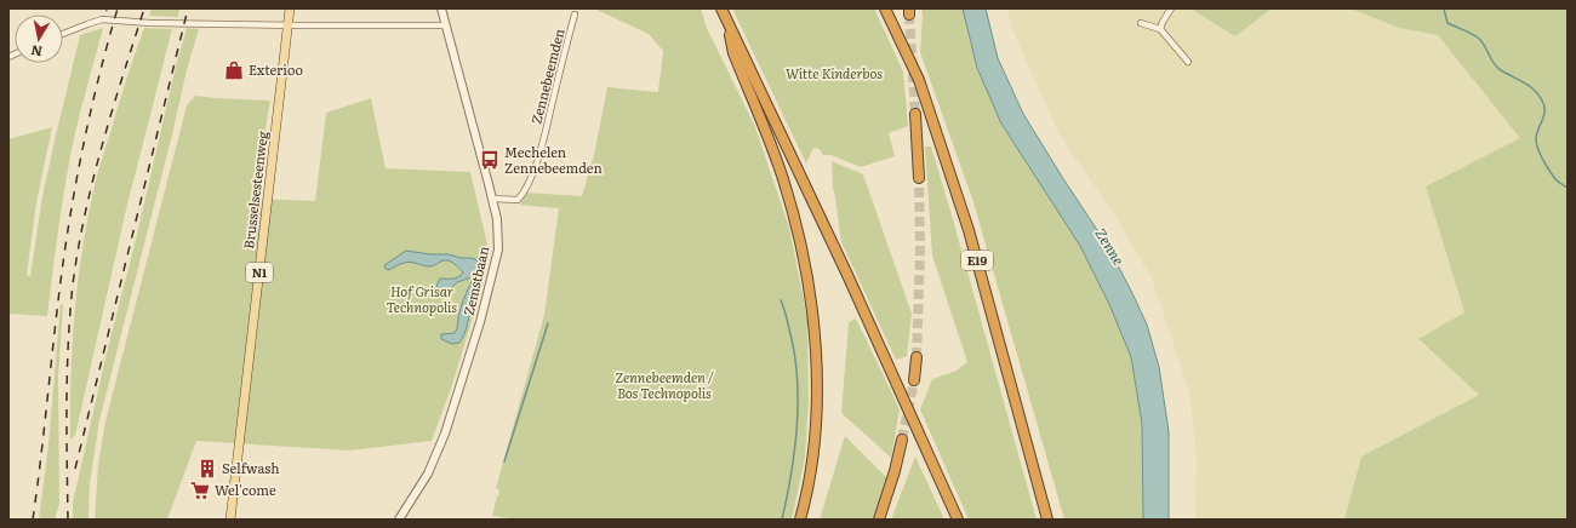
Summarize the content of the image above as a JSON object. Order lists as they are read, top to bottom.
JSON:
{
  "streets": {
    "highway": ["E19"],
    "main road": ["Brusselsesteenweg", "N1"],
    "street": ["Zennebeemden", "Zemstbaan"]
  },
  "crossings": [
    ["Zennebeemden", "Zemstbaan"]
  ],
  "water": ["Zenne"],
  "parks": ["Witte Kinderbos", "Hof Grisar Technopolis", "Zennebeemden / Bos Technopolis"],
  "places": {
    "shop": ["Exterioo"],
    "bus stop": ["Mechelen Zennebeemden"],
    "building": ["Selfwash"],
    "supermarket": ["Wel'come"]
  },
  "north": "bottom"
}
